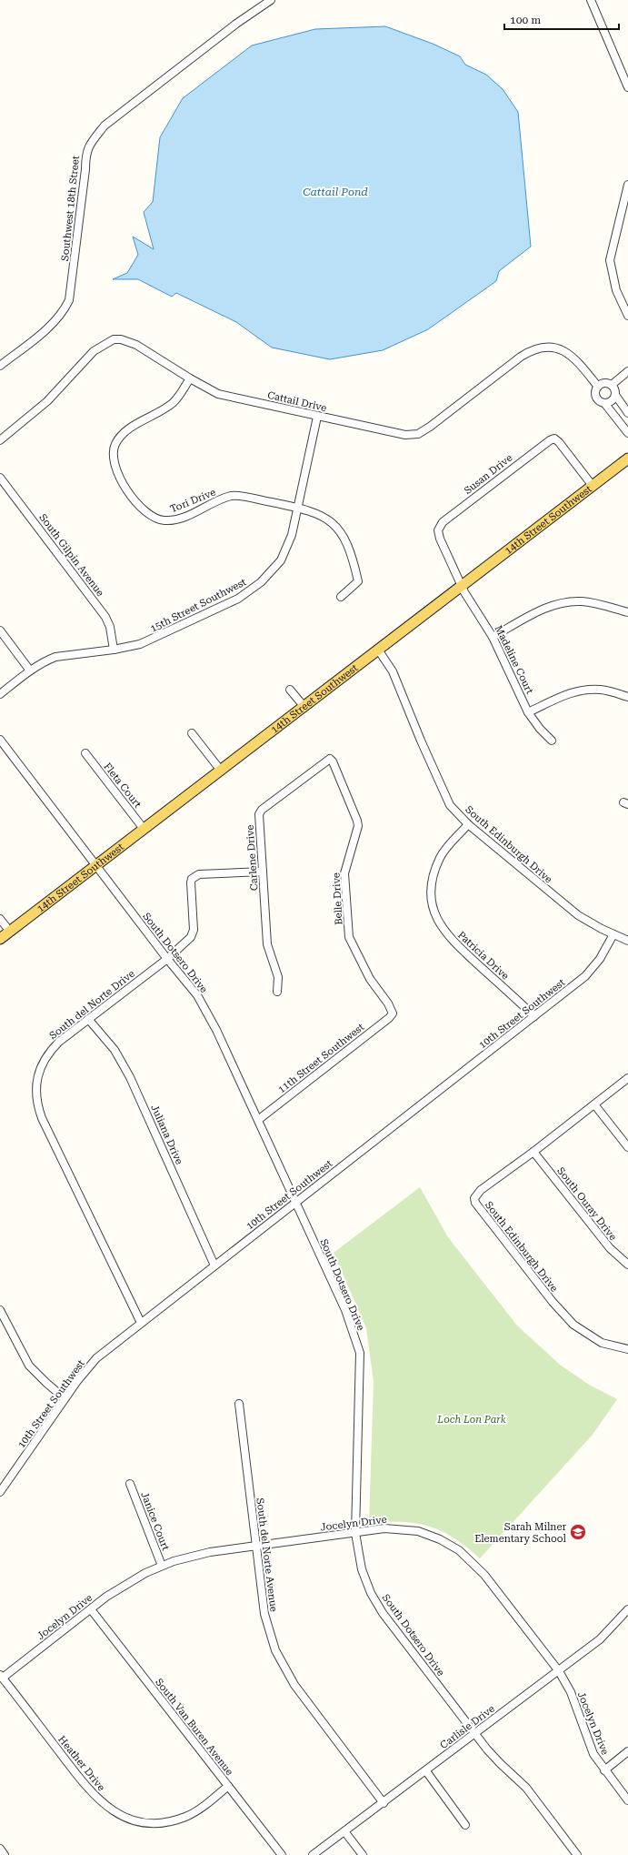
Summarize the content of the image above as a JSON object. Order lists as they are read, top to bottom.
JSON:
{
  "streets": {
    "main road": ["14th Street Southwest"],
    "street": [
      "Southwest 18th Street",
      "Cattail Drive",
      "Susan Drive",
      "Tori Drive",
      "South Gilpin Avenue",
      "15th Street Southwest",
      "Madeline Court",
      "Fleta Court",
      "South Edinburgh Drive",
      "Carlene Drive",
      "Belle Drive",
      "South Dotsero Drive",
      "Patricia Drive",
      "South del Norte Drive",
      "10th Street Southwest",
      "11th Street Southwest",
      "Juliana Drive",
      "South Ouray Drive",
      "Janice Court",
      "Jocelyn Drive",
      "South del Norte Avenue",
      "South Van Buren Avenue",
      "Carlisle Drive",
      "Heather Drive"
    ]
  },
  "crossings": [
    ["Cattail Drive", "Tori Drive"],
    ["Cattail Drive", "15th Street Southwest"],
    ["Susan Drive", "14th Street Southwest"],
    ["Susan Drive", "Madeline Court"],
    ["Tori Drive", "15th Street Southwest"],
    ["14th Street Southwest", "Madeline Court"],
    ["14th Street Southwest", "Fleta Court"],
    ["14th Street Southwest", "South Edinburgh Drive"],
    ["14th Street Southwest", "South Dotsero Drive"],
    ["South Gilpin Avenue", "15th Street Southwest"],
    ["South Edinburgh Drive", "Patricia Drive"],
    ["South Edinburgh Drive", "10th Street Southwest"],
    ["South Edinburgh Drive", "South Ouray Drive"],
    ["Carlene Drive", "Belle Drive"],
    ["Carlene Drive", "South del Norte Drive"],
    ["Belle Drive", "11th Street Southwest"],
    ["South Dotsero Drive", "South del Norte Drive"],
    ["South Dotsero Drive", "10th Street Southwest"],
    ["South Dotsero Drive", "11th Street Southwest"],
    ["South Dotsero Drive", "Jocelyn Drive"],
    ["South Dotsero Drive", "Carlisle Drive"],
    ["Patricia Drive", "10th Street Southwest"],
    ["South del Norte Drive", "10th Street Southwest"],
    ["South del Norte Drive", "Juliana Drive"],
    ["10th Street Southwest", "Juliana Drive"],
    ["Janice Court", "Jocelyn Drive"],
    ["Jocelyn Drive", "South del Norte Avenue"],
    ["Jocelyn Drive", "South Van Buren Avenue"],
    ["Jocelyn Drive", "Carlisle Drive"],
    ["Jocelyn Drive", "Heather Drive"],
    ["South del Norte Avenue", "Carlisle Drive"],
    ["South Van Buren Avenue", "Heather Drive"]
  ],
  "water": ["Cattail Pond"],
  "parks": ["Loch Lon Park"],
  "places": {
    "school or university": ["Sarah Milner Elementary School"]
  },
  "scale_bar": "100 m"
}
